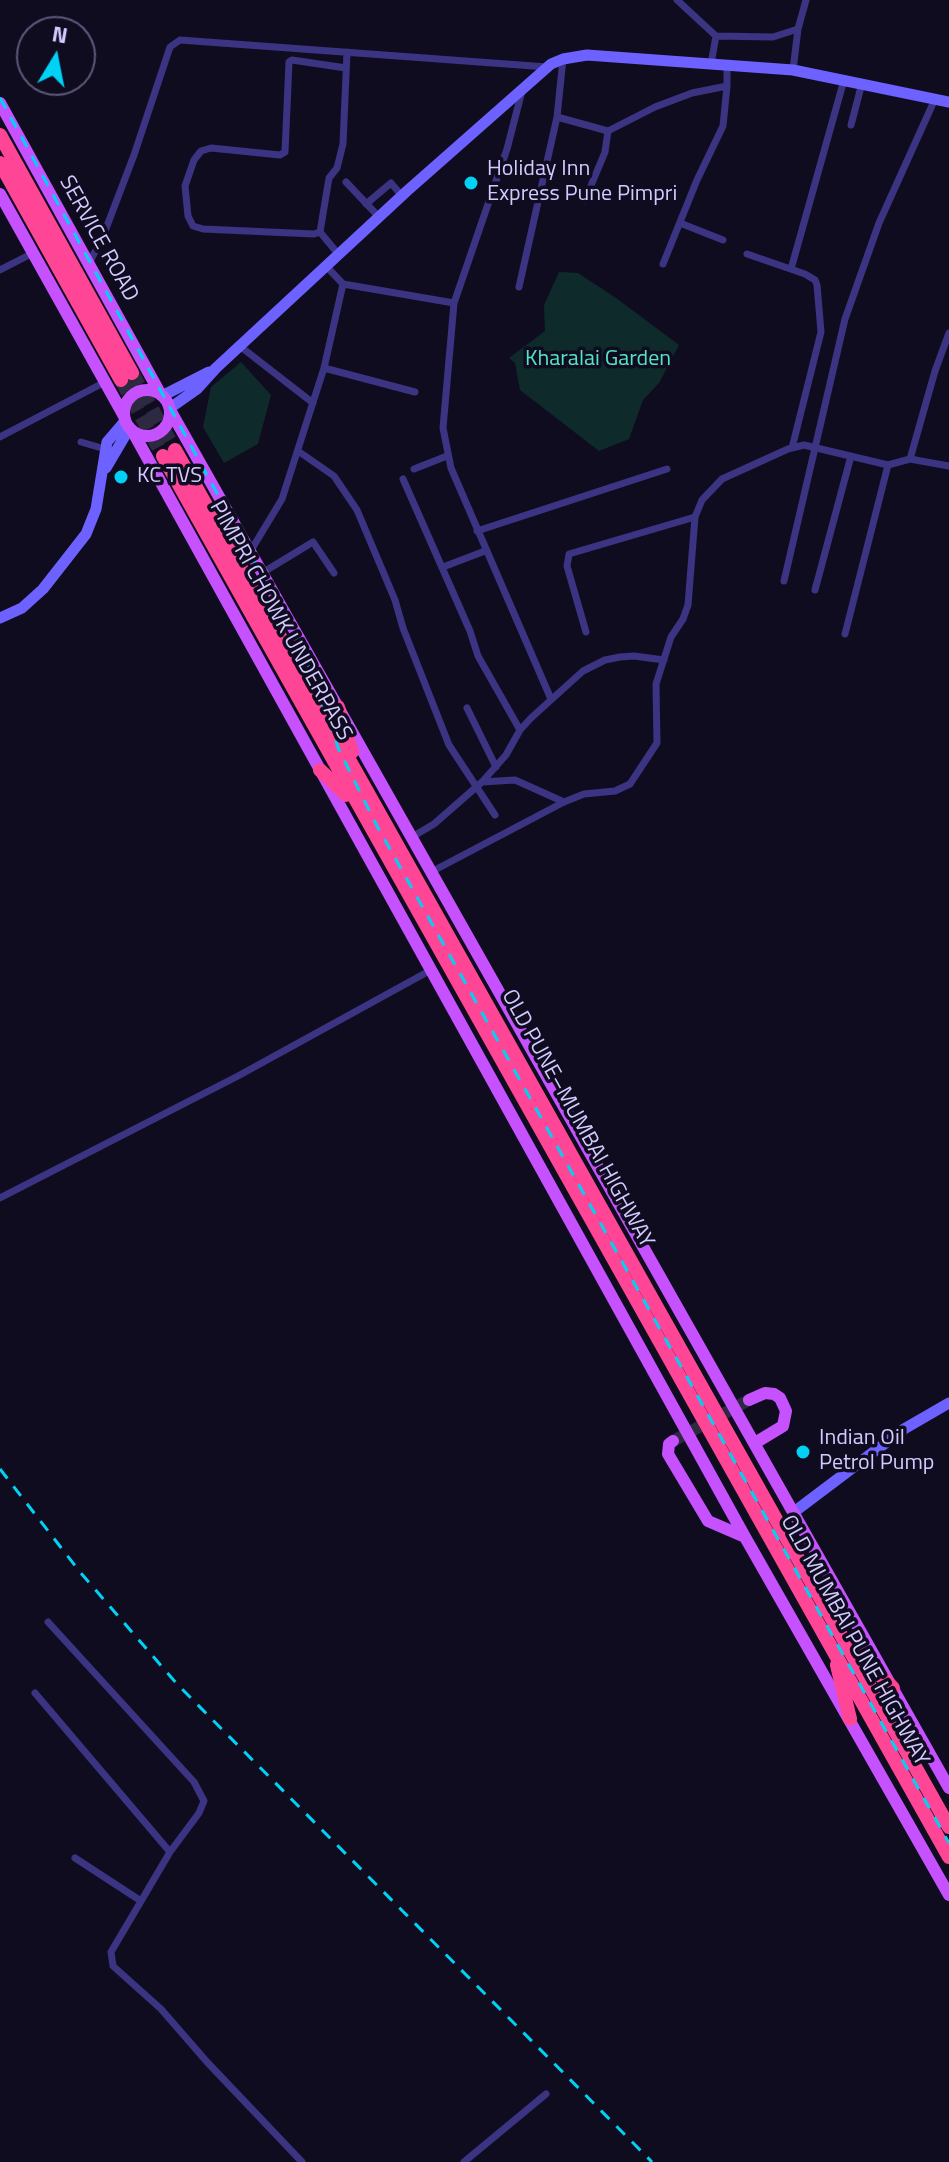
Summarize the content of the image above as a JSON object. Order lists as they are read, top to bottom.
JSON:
{
  "streets": {
    "highway": ["PIMPRI CHOWK UNDERPASS", "OLD PUNE–MUMBAI HIGHWAY", "OLD MUMBAI PUNE HIGHWAY"],
    "main road": ["SERVICE ROAD"]
  },
  "crossings": [
    ["PIMPRI CHOWK UNDERPASS", "OLD PUNE–MUMBAI HIGHWAY"],
    ["OLD PUNE–MUMBAI HIGHWAY", "OLD MUMBAI PUNE HIGHWAY"]
  ],
  "parks": ["Kharalai Garden"],
  "places": ["Holiday Inn Express Pune Pimpri", "KC TVS", "Indian Oil Petrol Pump"],
  "north": "top"
}
